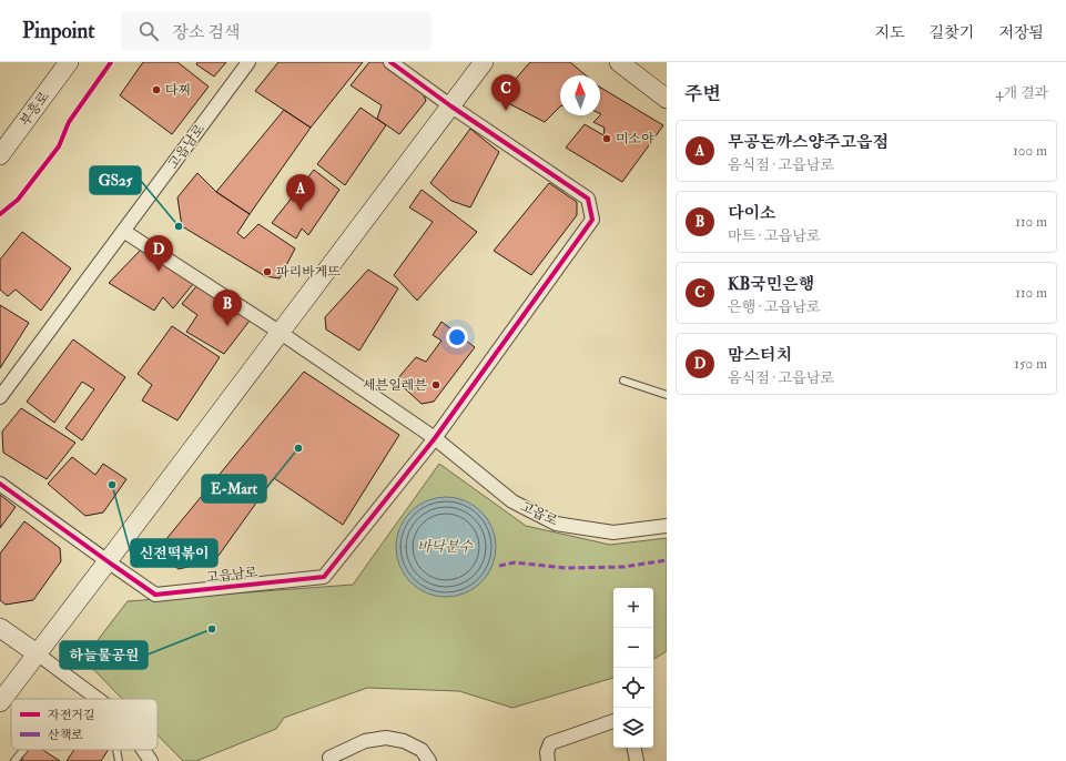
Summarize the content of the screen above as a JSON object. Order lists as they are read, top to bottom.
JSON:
{
  "streets": {
    "street": ["부흥로", "고읍남로", "고읍로"]
  },
  "crossings": [
    ["고읍남로", "고읍로"]
  ],
  "water": ["바닥분수"],
  "places": [
    "다찌",
    "미소야",
    "GS25",
    "파리바게뜨",
    "세븐일레븐",
    "E-Mart",
    "신전떡볶이",
    "하늘물공원"
  ],
  "legend": ["자전거길", "산책로"],
  "north": "top",
  "page": {
    "header": "Pinpoint",
    "search": "장소 검색",
    "nav": ["지도", "길찾기", "저장됨"],
    "heading": ["주변", "4개 결과"],
    "pins": [
      "C",
      "A",
      "D",
      "B"
    ],
    "list": [
      {
        "mark": "A",
        "name": "무공돈까스양주고읍점",
        "note": "음식점 · 고읍남로",
        "value": "100 m"
      },
      {
        "mark": "B",
        "name": "다이소",
        "note": "마트 · 고읍남로",
        "value": "110 m"
      },
      {
        "mark": "C",
        "name": "KB국민은행",
        "note": "은행 · 고읍남로",
        "value": "110 m"
      },
      {
        "mark": "D",
        "name": "맘스터치",
        "note": "음식점 · 고읍남로",
        "value": "150 m"
      }
    ],
    "map_buttons": ["+", "−"]
  }
}
